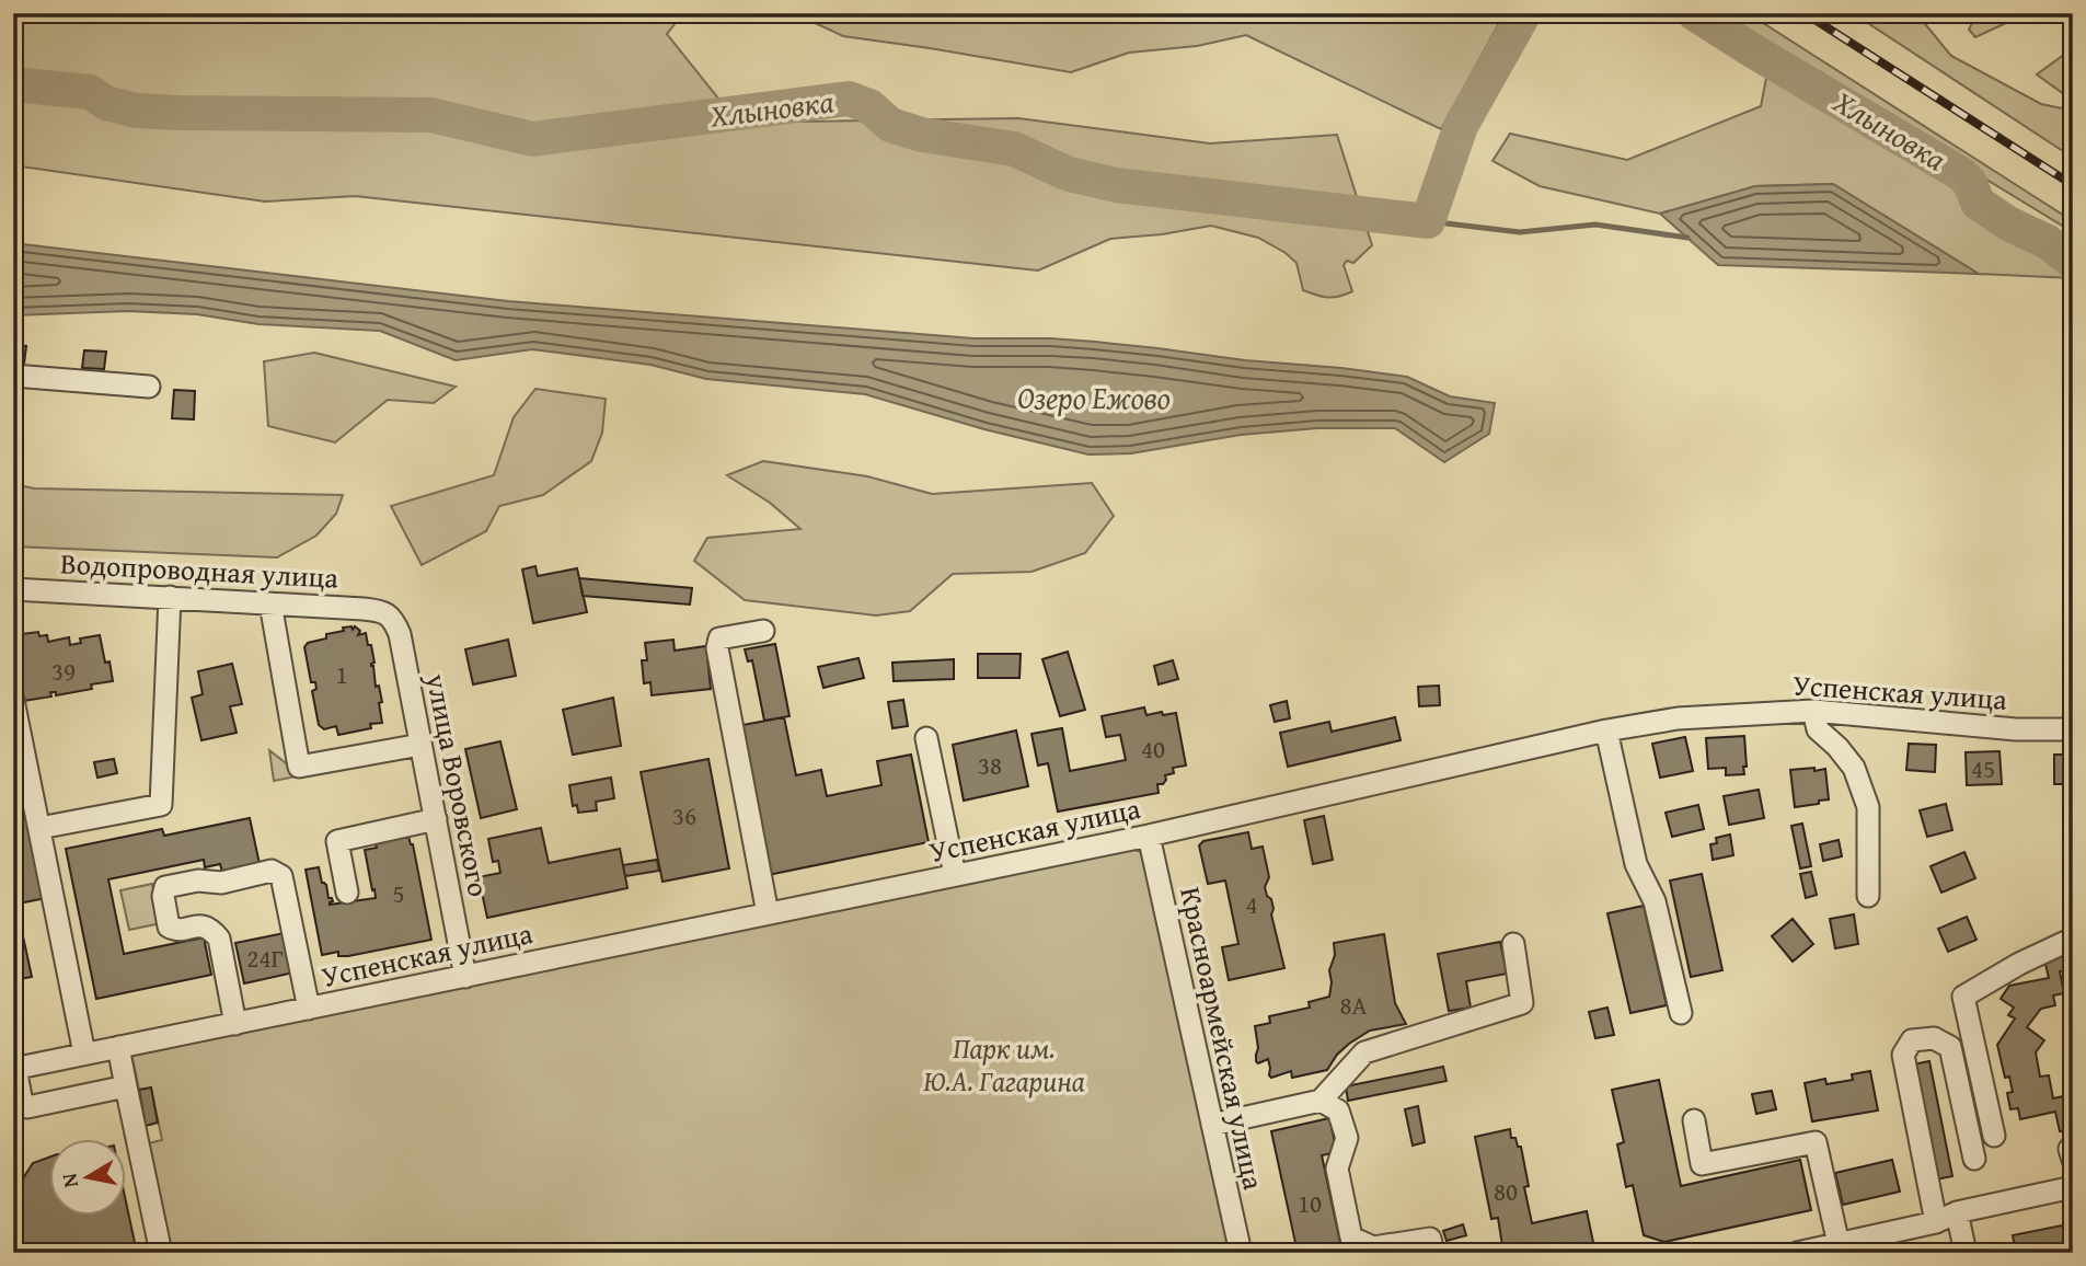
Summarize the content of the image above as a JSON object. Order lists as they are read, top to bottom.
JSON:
{
  "streets": {
    "street": [
      "Водопроводная улица",
      "Успенская улица",
      "улица Воровского",
      "Красноармейская улица"
    ]
  },
  "crossings": [
    ["Водопроводная улица", "улица Воровского"],
    ["Успенская улица", "улица Воровского"],
    ["Успенская улица", "Красноармейская улица"]
  ],
  "water": ["Хлыновка", "Озеро Ежово"],
  "parks": ["Парк им. Ю.А. Гагарина"],
  "house_numbers": [
    "39",
    "1",
    "40",
    "38",
    "45",
    "36",
    "5",
    "4",
    "24Г",
    "8А",
    "80",
    "10"
  ],
  "north": "left"
}
